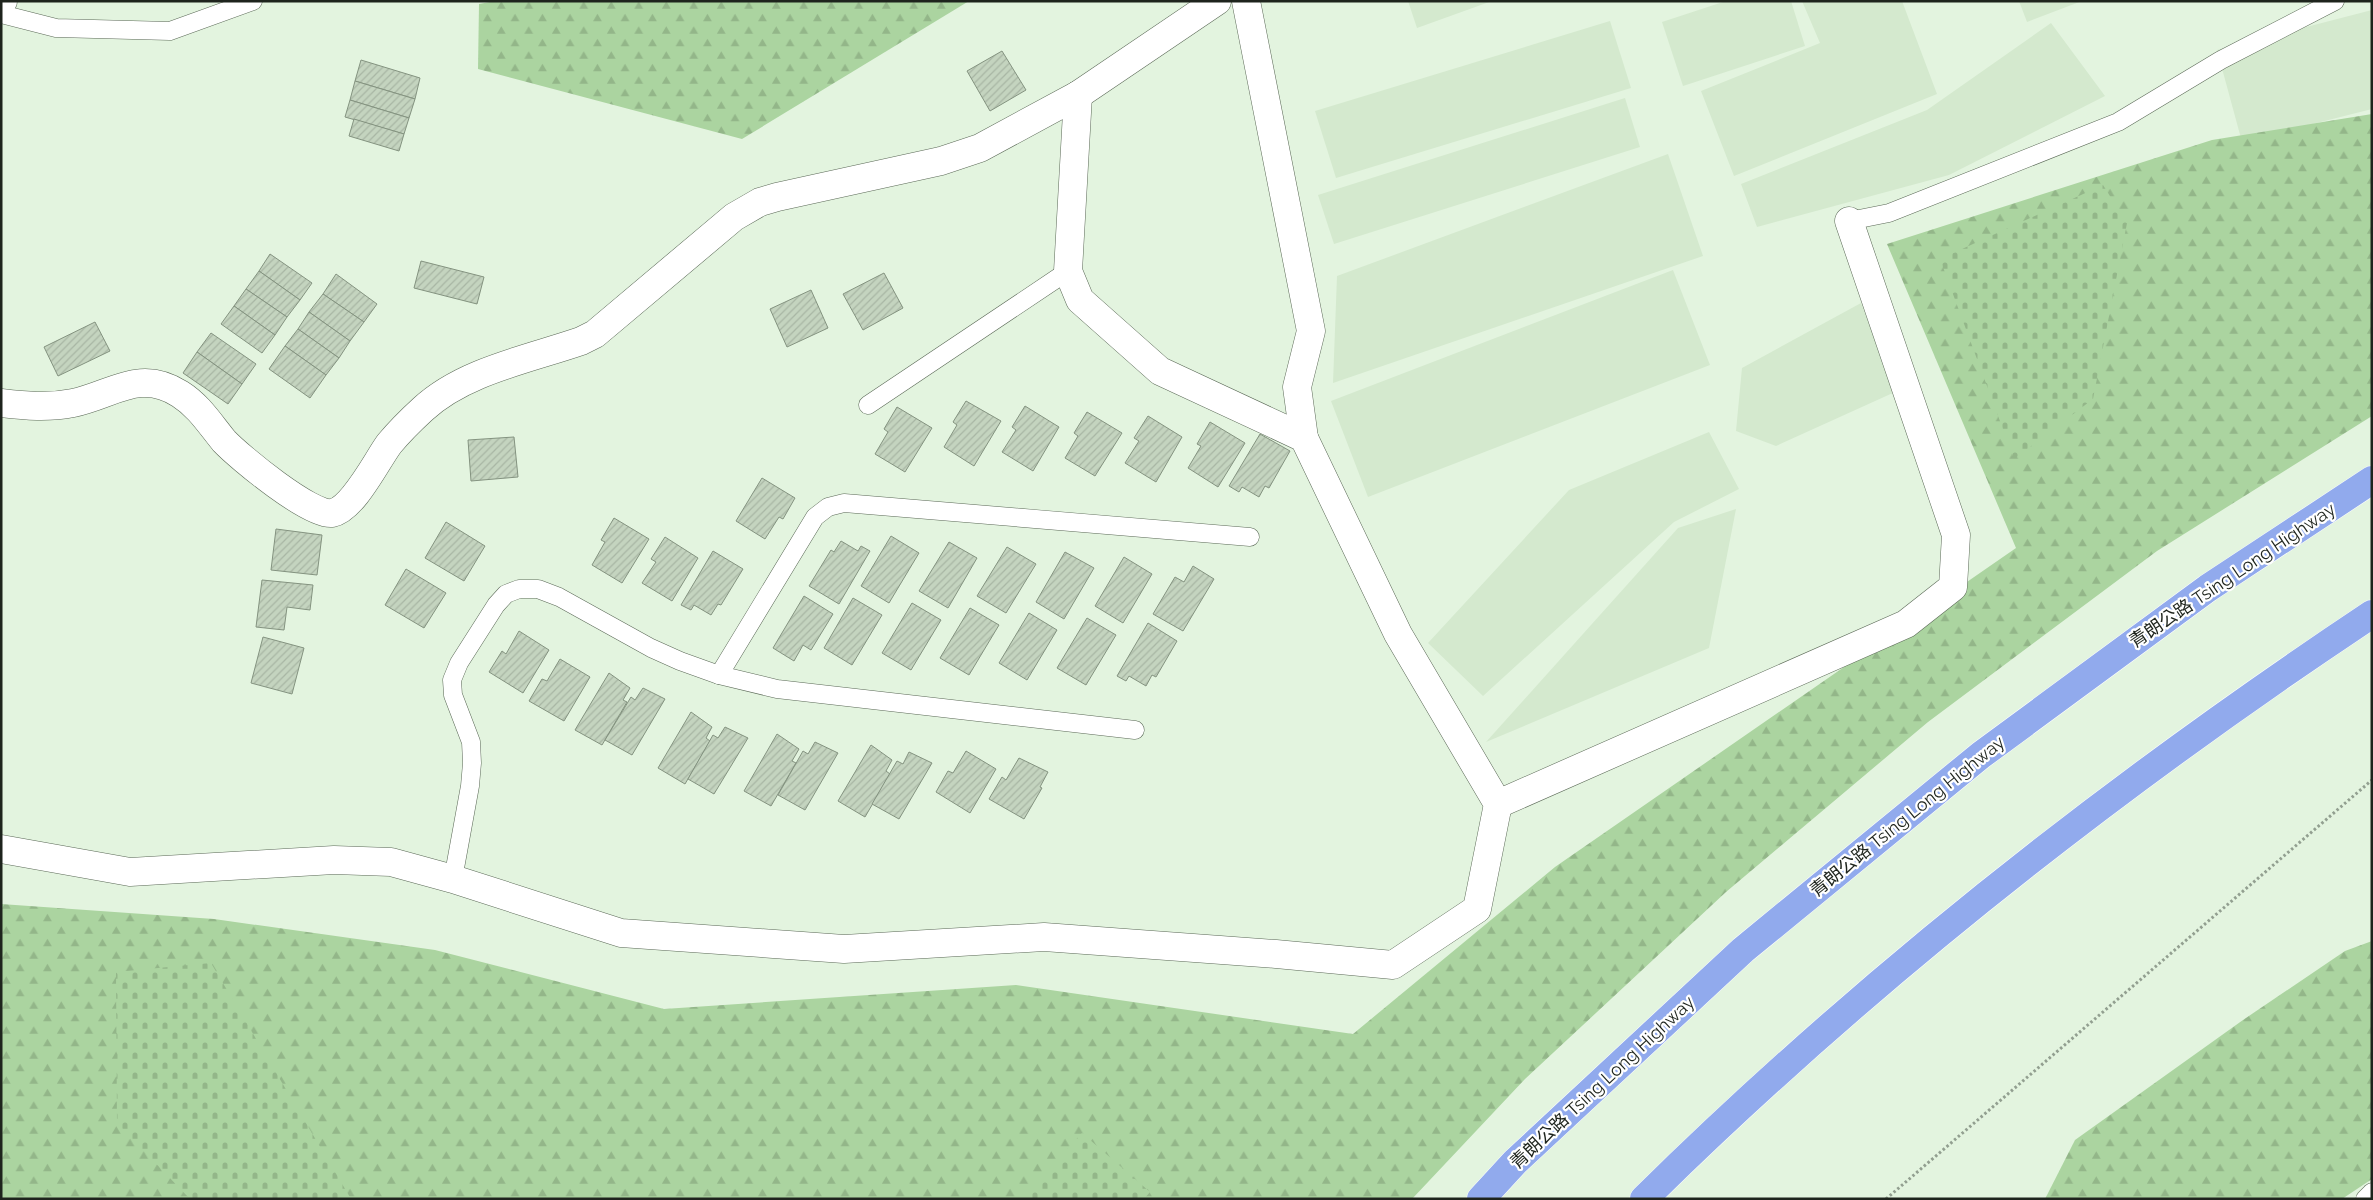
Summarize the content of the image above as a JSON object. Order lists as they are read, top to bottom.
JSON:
{
  "streets": {
    "highway": ["青朗公路 Tsing Long Highway"]
  }
}
